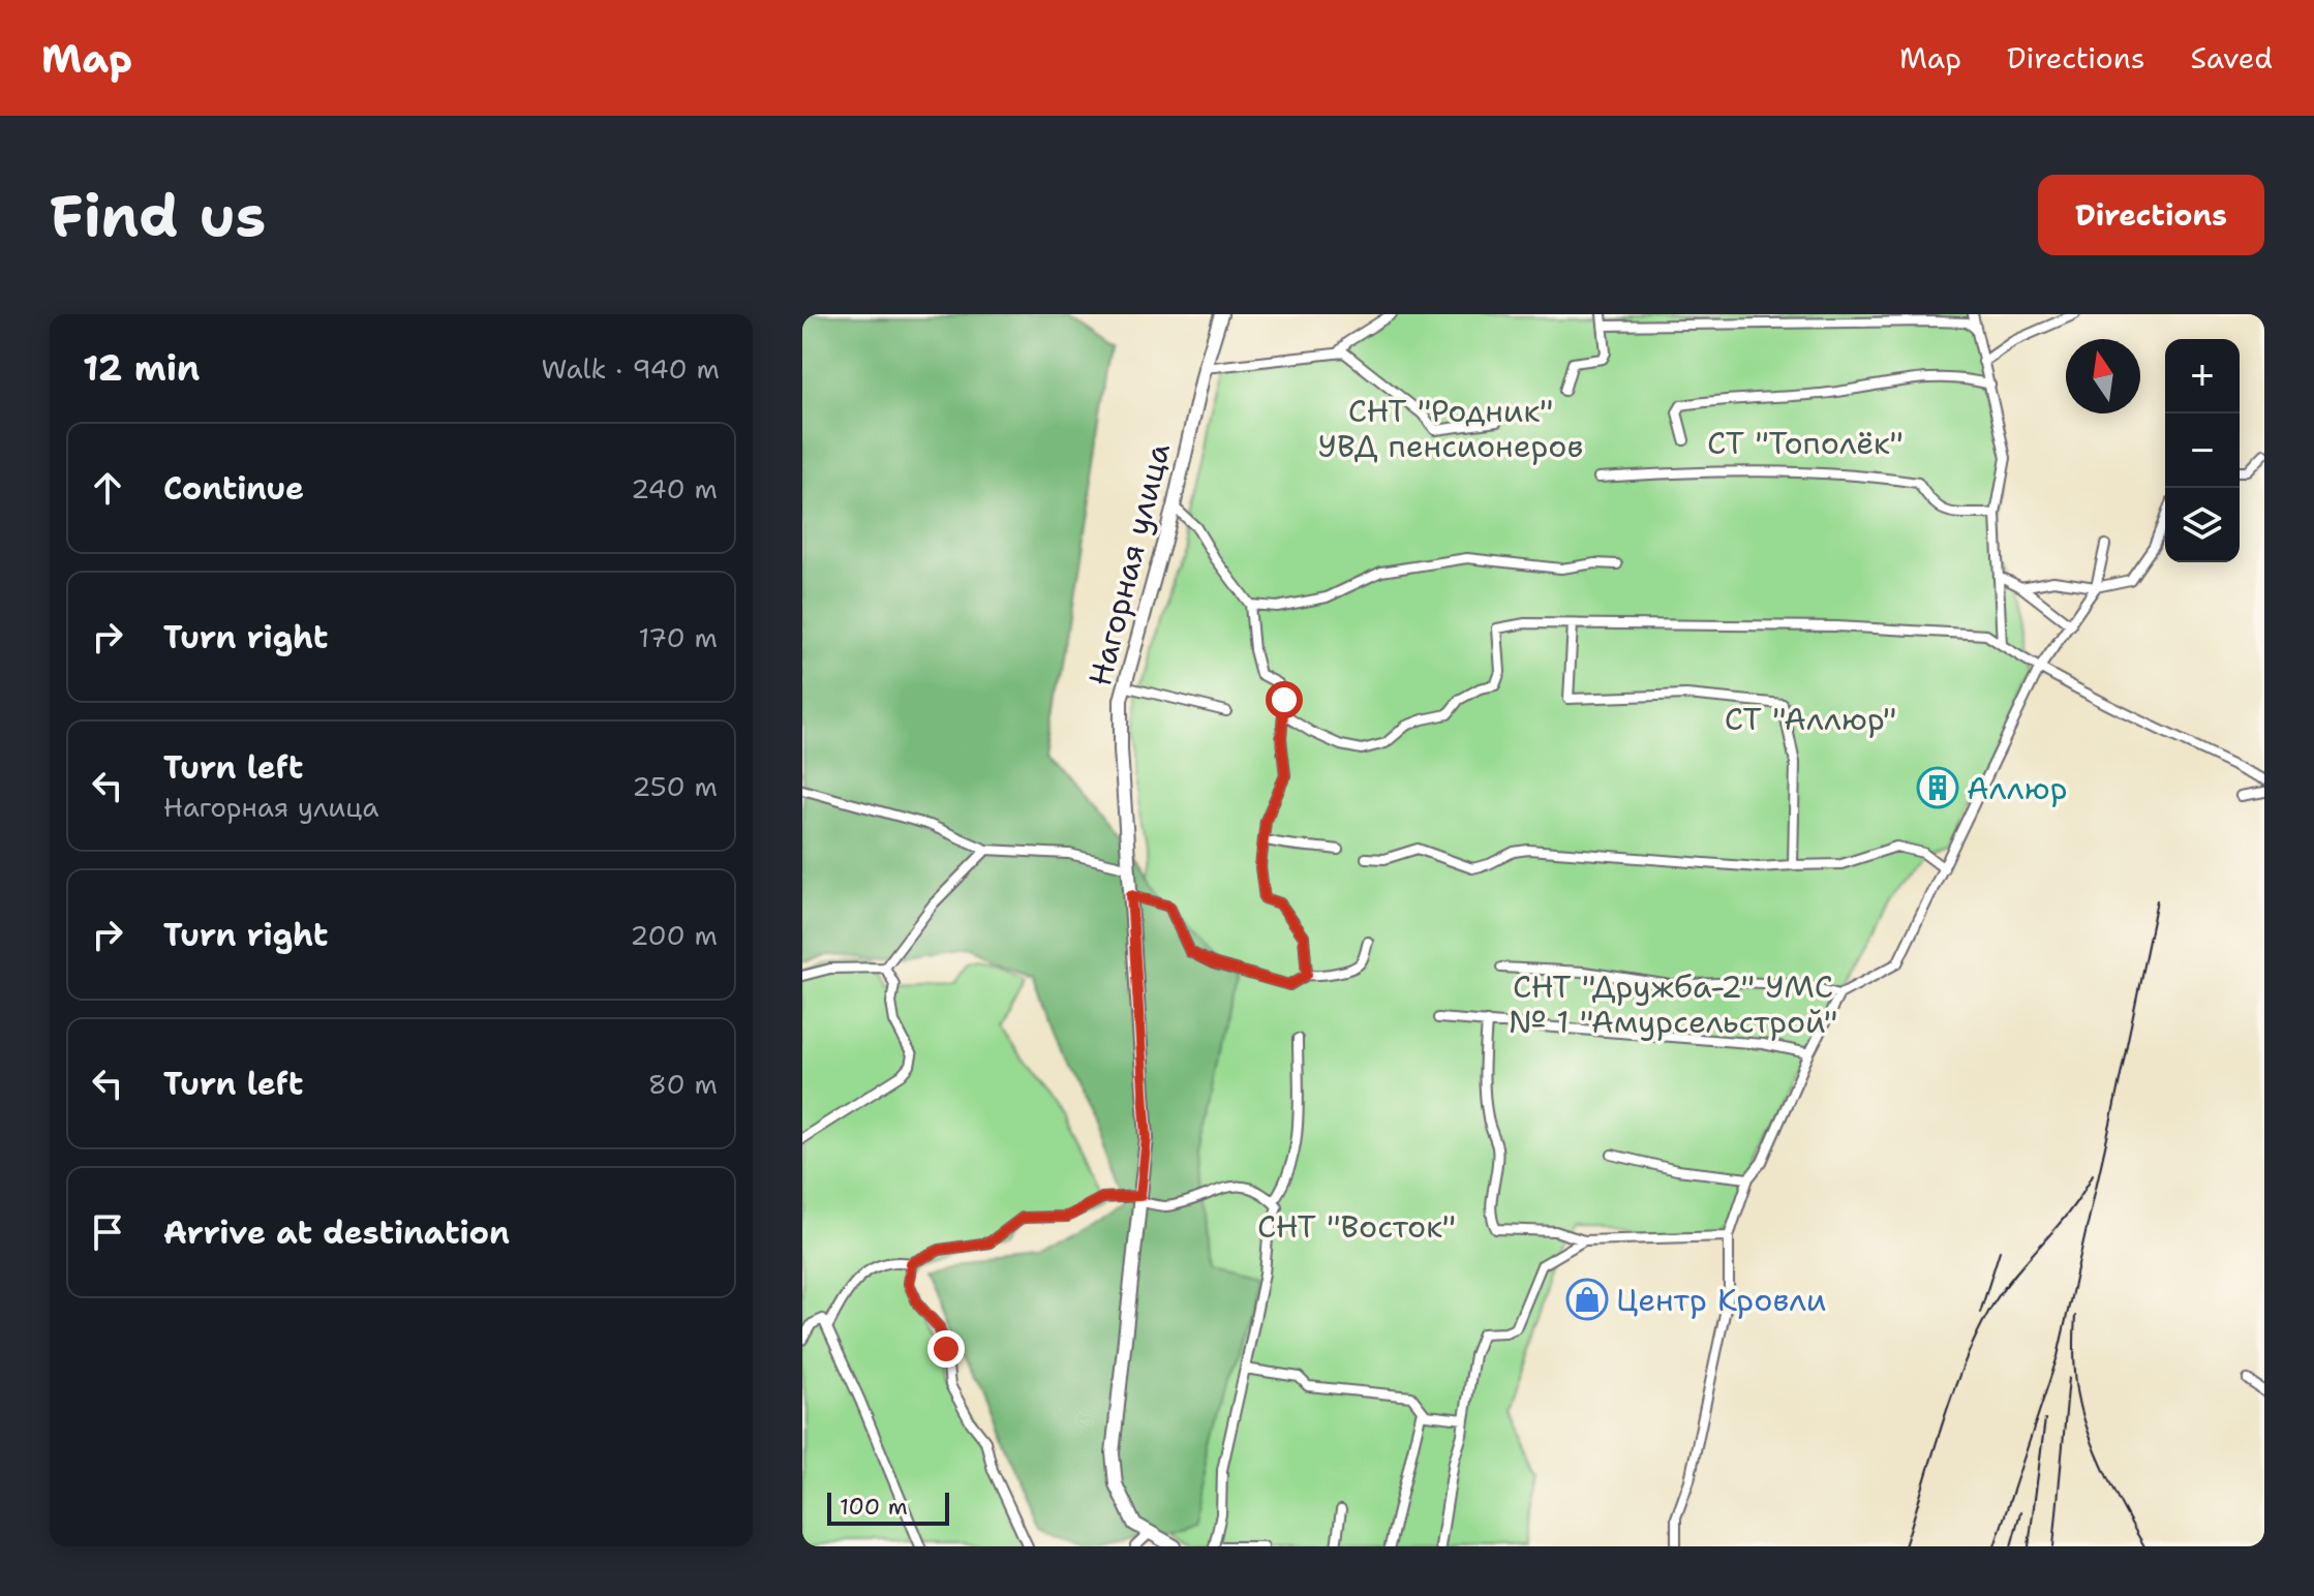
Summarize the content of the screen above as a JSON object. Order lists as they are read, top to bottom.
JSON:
{
  "streets": {
    "street": ["Нагорная улица"]
  },
  "parks": [
    "СНТ \"Родник\" УВД пенсионеров",
    "СТ \"Тополёк\"",
    "СТ \"Аллюр\"",
    "СНТ \"Дружба-2\" УМС № 1 \"Амурсельстрой\"",
    "СНТ \"Восток\""
  ],
  "places": {
    "building": ["Аллюр"],
    "shop": ["Центр Кровли"]
  },
  "scale_bar": "100 m",
  "north": "top",
  "page": {
    "header": "Map",
    "nav": ["Map", "Directions", "Saved"],
    "buttons": "Directions",
    "title": "Find us",
    "heading": ["12 min", "Walk · 940 m"],
    "map_buttons": ["+", "−"],
    "list": [
      ["Continue", "240 m"],
      ["Turn right", "170 m"],
      ["Turn left", "Нагорная улица", "250 m"],
      ["Turn right", "200 m"],
      ["Turn left", "80 m"],
      "Arrive at destination"
    ],
    "scale": "100 m"
  }
}
